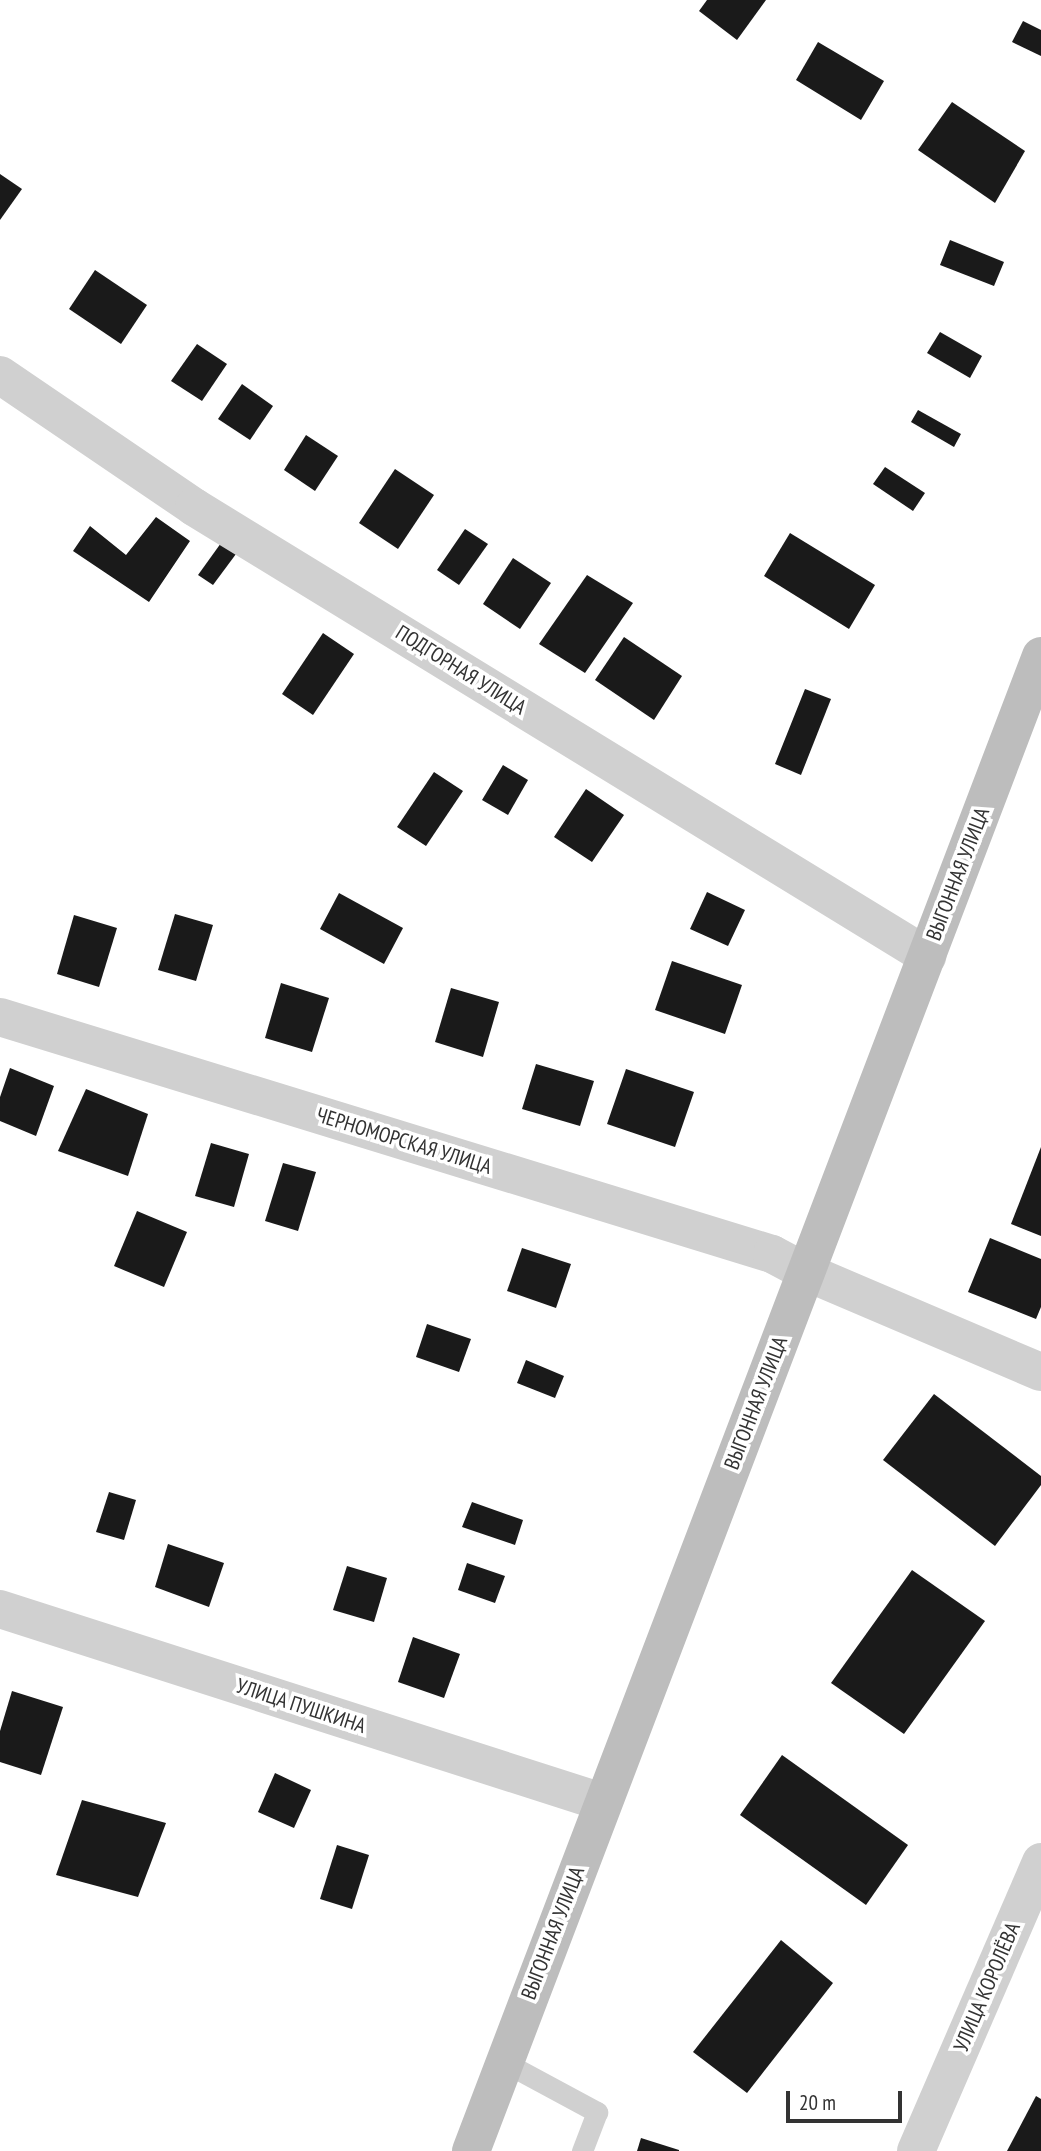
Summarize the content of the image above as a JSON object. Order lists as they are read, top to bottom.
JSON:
{
  "streets": {
    "street": [
      "ПОДГОРНАЯ УЛИЦА",
      "ВЫГОННАЯ УЛИЦА",
      "ЧЕРНОМОРСКАЯ УЛИЦА",
      "УЛИЦА ПУШКИНА",
      "УЛИЦА КОРОЛЁВА"
    ]
  },
  "crossings": [
    ["ПОДГОРНАЯ УЛИЦА", "ВЫГОННАЯ УЛИЦА"],
    ["ВЫГОННАЯ УЛИЦА", "ЧЕРНОМОРСКАЯ УЛИЦА"],
    ["ВЫГОННАЯ УЛИЦА", "УЛИЦА ПУШКИНА"]
  ],
  "scale_bar": "20 m"
}
